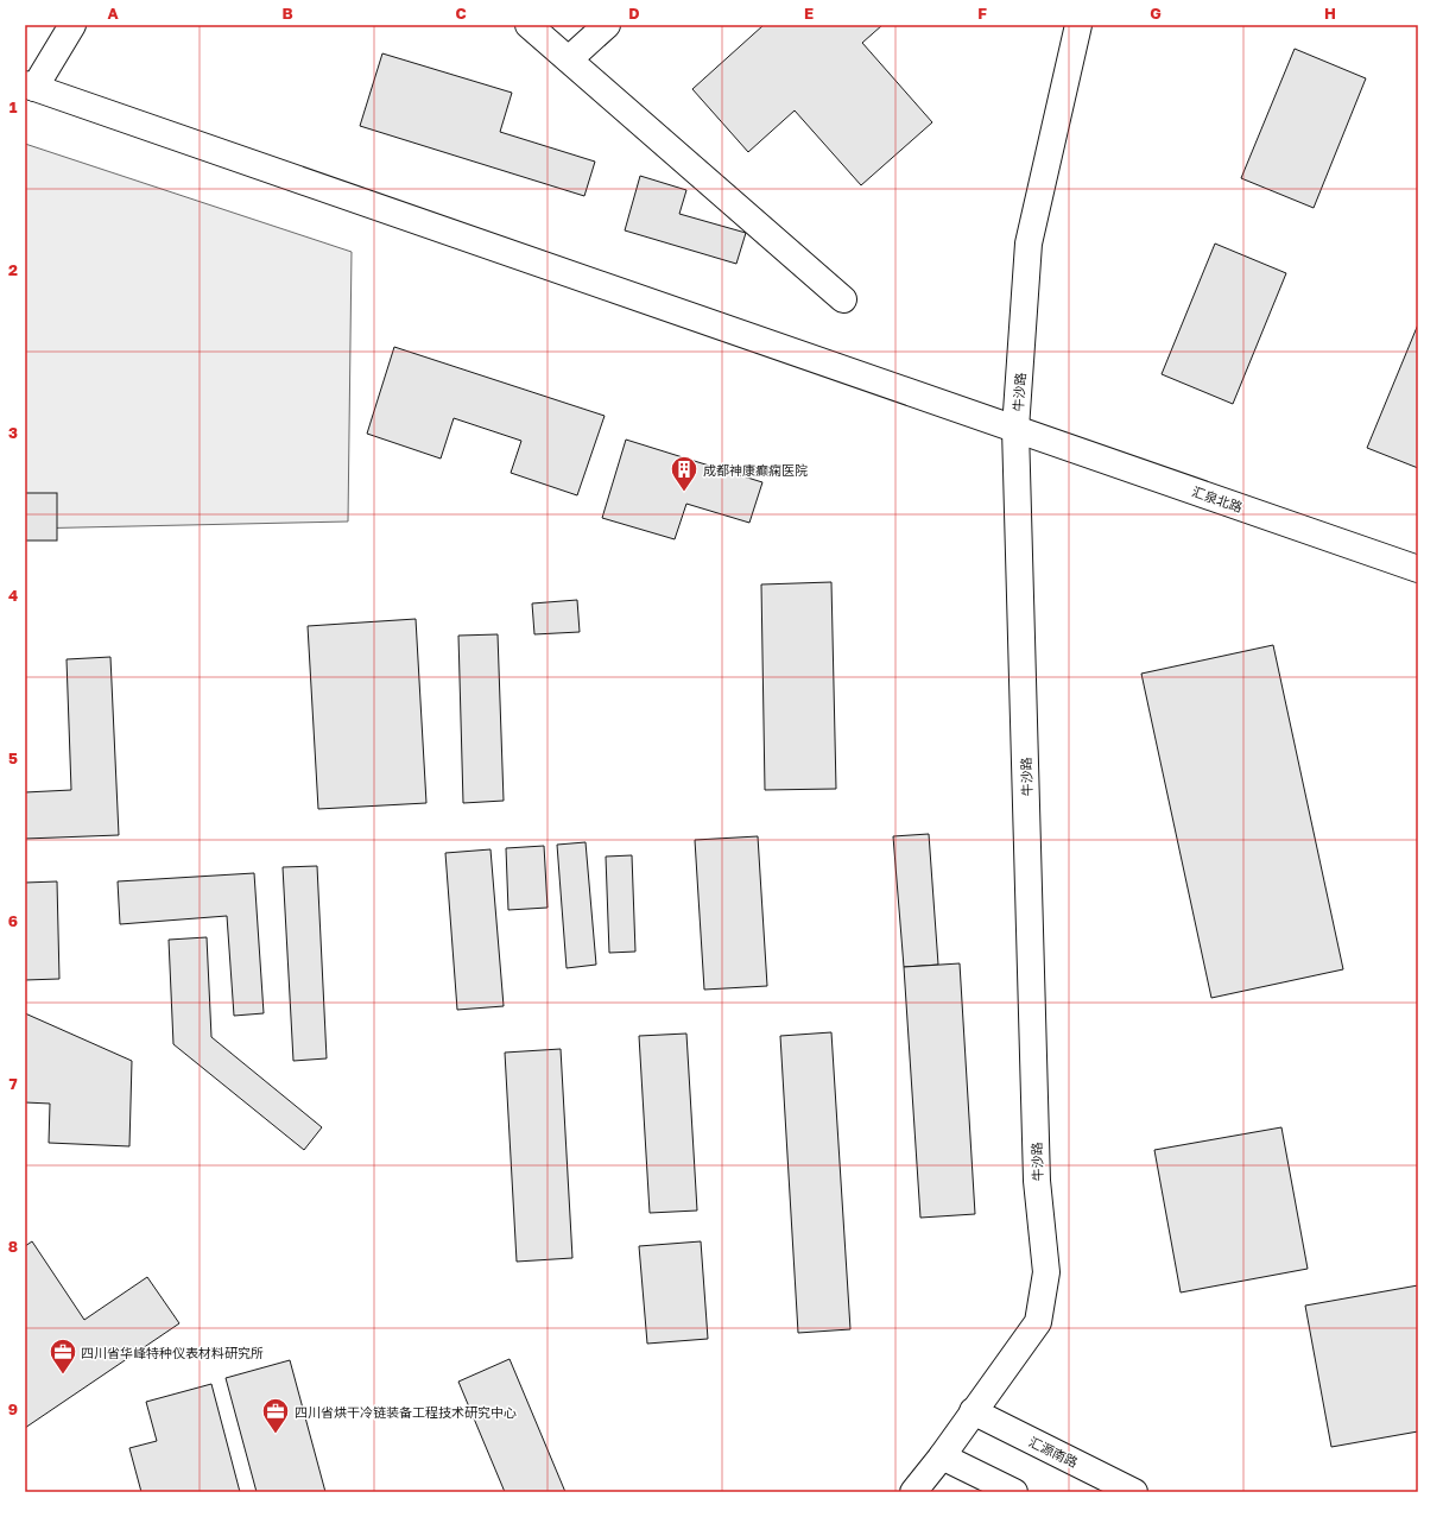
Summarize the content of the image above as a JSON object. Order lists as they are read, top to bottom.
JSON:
{
  "streets": {
    "street": ["牛沙路", "汇泉北路", "汇源南路"]
  },
  "crossings": [
    ["牛沙路", "汇泉北路"],
    ["牛沙路", "汇源南路"]
  ],
  "places": {
    "building": ["成都神康癫痫医院"],
    "office": ["四川省华峰特种仪表材料研究所", "四川省烘干冷链装备工程技术研究中心"]
  },
  "grid": {
    "columns": [
      "A",
      "B",
      "C",
      "D",
      "E",
      "F",
      "G",
      "H"
    ],
    "rows": [
      "1",
      "2",
      "3",
      "4",
      "5",
      "6",
      "7",
      "8",
      "9"
    ]
  }
}
